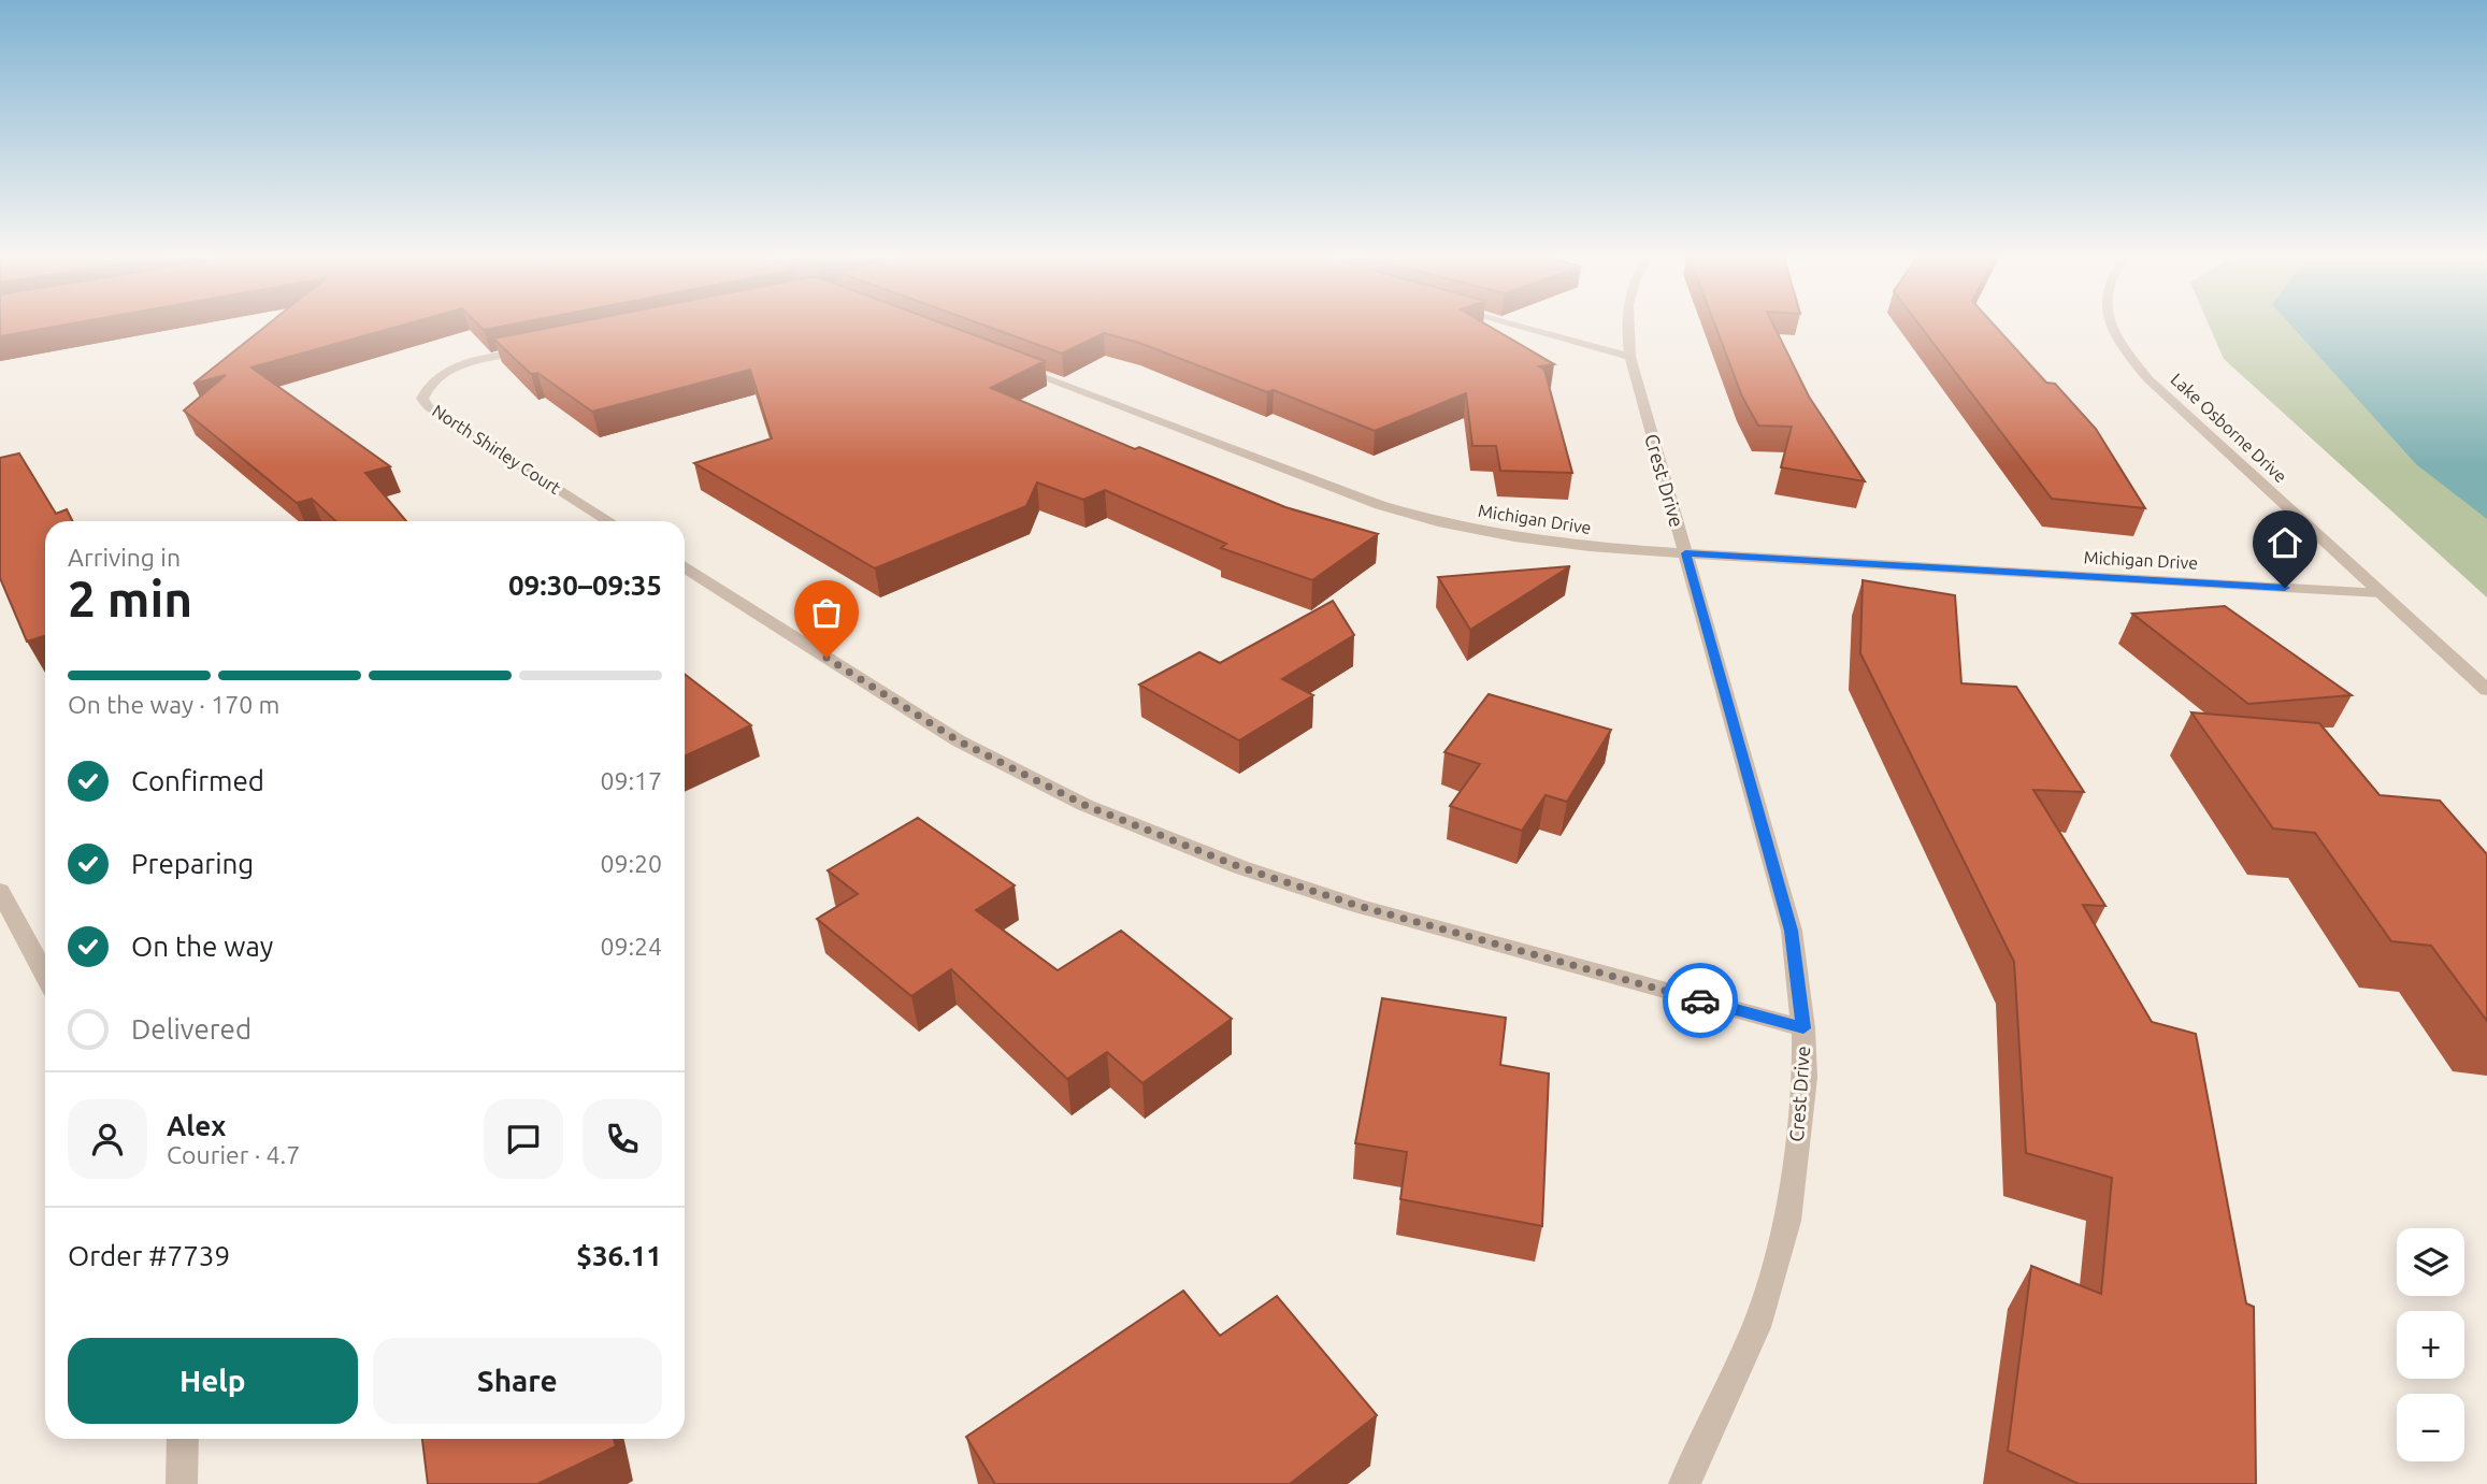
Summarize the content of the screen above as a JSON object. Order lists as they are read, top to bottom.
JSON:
{
  "streets": {
    "street": [
      "Lake Osborne Drive",
      "North Shirley Court",
      "Crest Drive",
      "Michigan Drive"
    ]
  },
  "crossings": [
    ["Lake Osborne Drive", "Michigan Drive"],
    ["Crest Drive", "Michigan Drive"]
  ],
  "page": {
    "heading": ["2 min", "Arriving in", "09:30–09:35"],
    "panel": [
      "Alex",
      "Courier · 4.7",
      "Order #7739",
      "$36.11"
    ],
    "bar": "On the way · 170 m",
    "list": [
      ["Confirmed", "09:17"],
      ["Preparing", "09:20"],
      ["On the way", "09:24"],
      "Delivered"
    ],
    "map_buttons": ["+", "−"],
    "buttons": ["Help", "Share"]
  }
}
